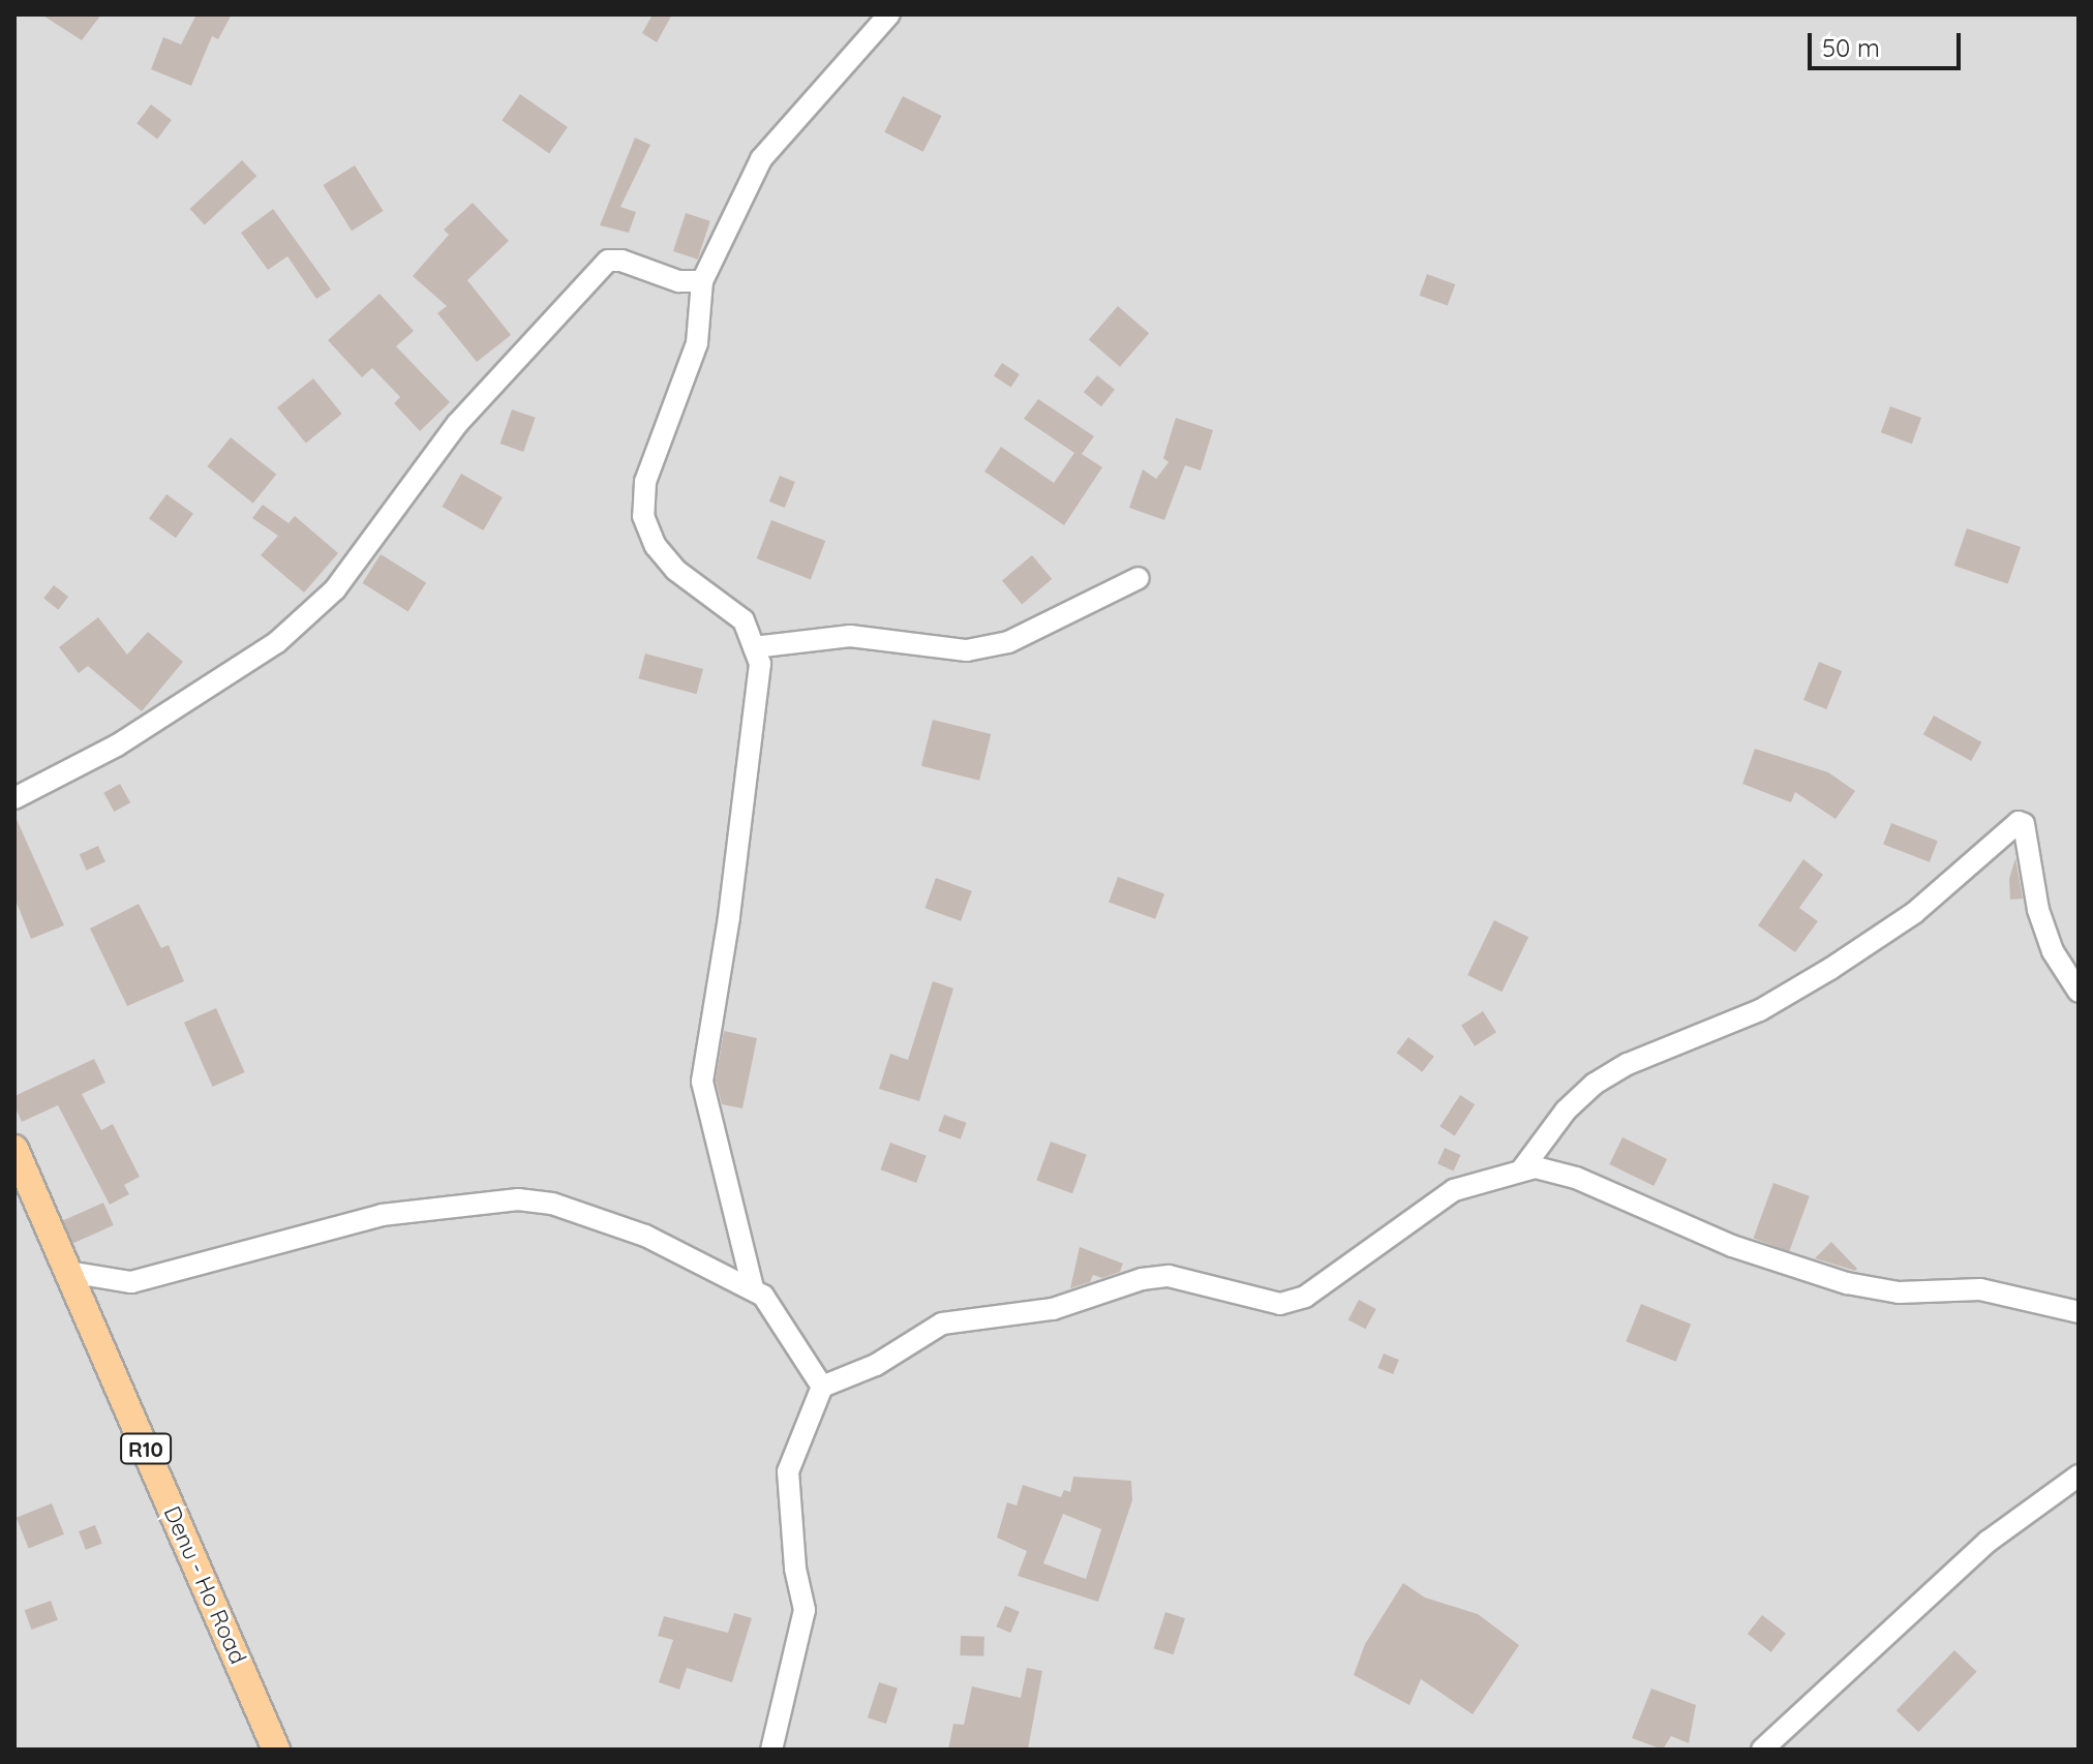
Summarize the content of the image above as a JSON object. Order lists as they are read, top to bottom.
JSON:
{
  "streets": {
    "main road": ["R10", "Denu - Ho Road"]
  },
  "scale_bar": "50 m"
}
